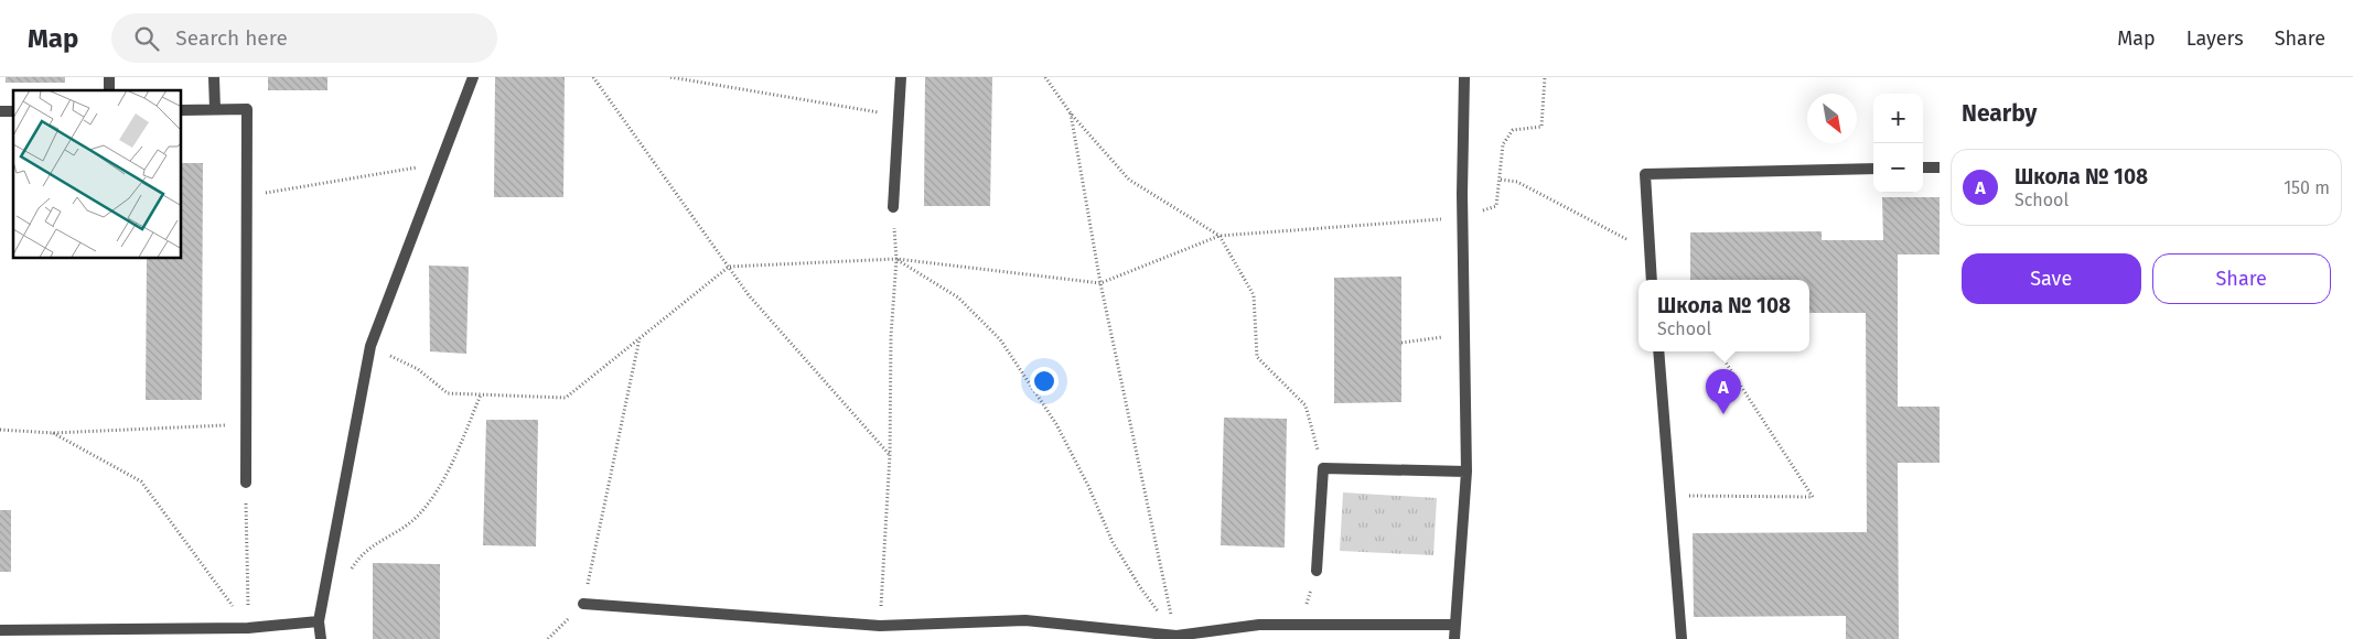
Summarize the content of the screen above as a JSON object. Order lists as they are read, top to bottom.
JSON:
{
  "north": "bottom right",
  "page": {
    "header": "Map",
    "search": "Search here",
    "nav": ["Map", "Layers", "Share"],
    "heading": "Nearby",
    "map_buttons": ["+", "−"],
    "list": [
      {
        "mark": "A",
        "name": "Школа № 108",
        "note": "School",
        "value": "150 m"
      }
    ],
    "buttons": ["Save", "Share"],
    "popup": ["Школа № 108", "School"],
    "pins": "A"
  }
}
